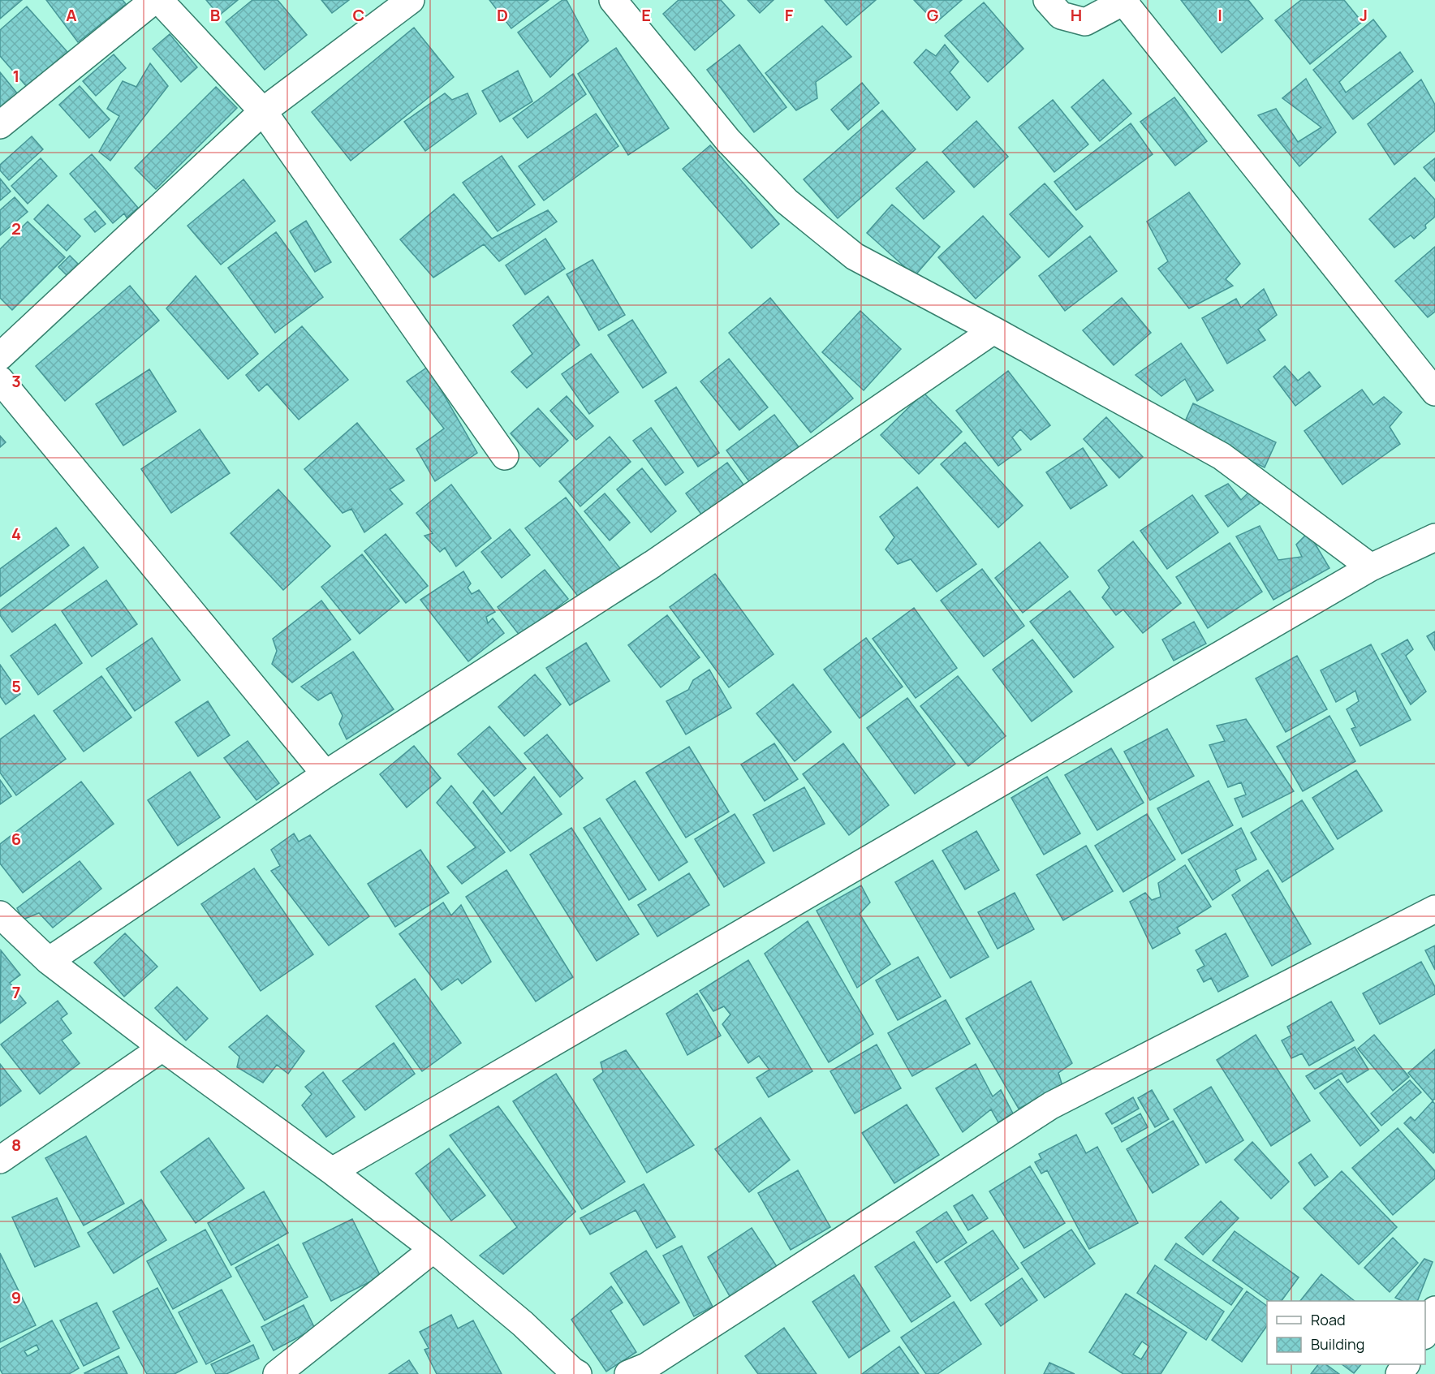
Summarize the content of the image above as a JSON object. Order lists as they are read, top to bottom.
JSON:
{
  "legend": ["Road", "Building"],
  "grid": {
    "columns": [
      "A",
      "B",
      "C",
      "D",
      "E",
      "F",
      "G",
      "H",
      "I",
      "J"
    ],
    "rows": [
      "1",
      "2",
      "3",
      "4",
      "5",
      "6",
      "7",
      "8",
      "9"
    ]
  }
}
